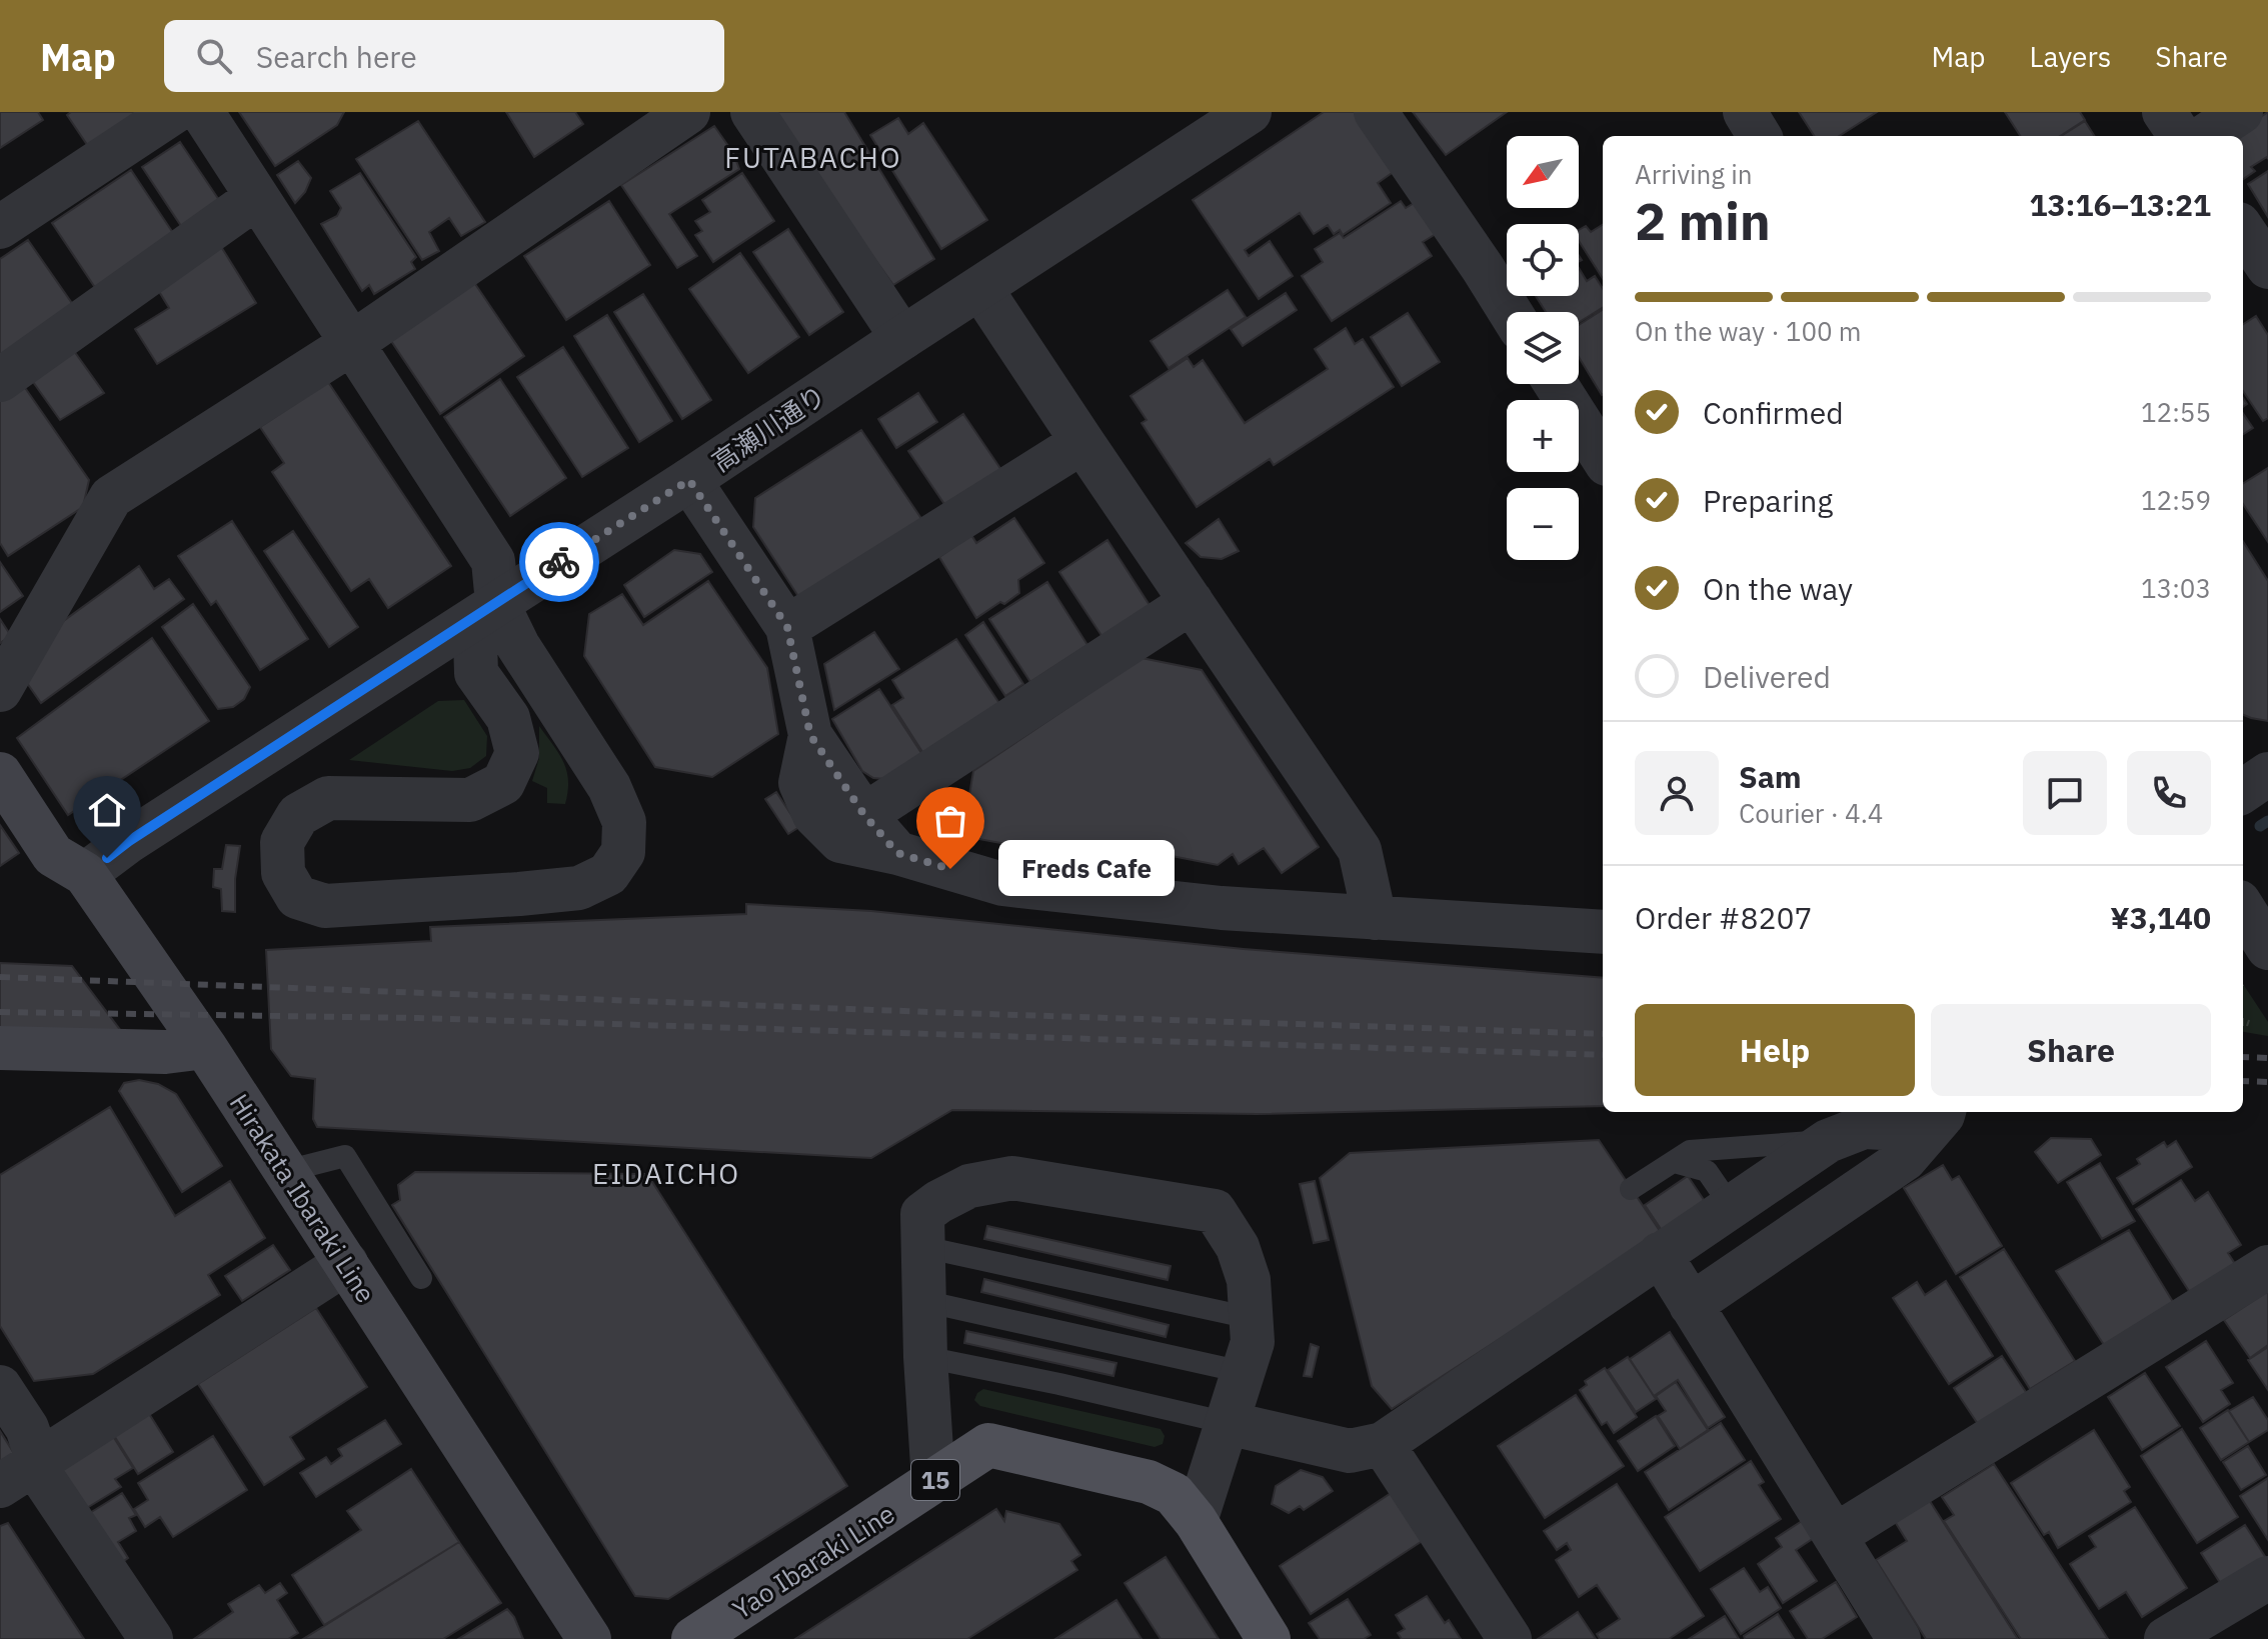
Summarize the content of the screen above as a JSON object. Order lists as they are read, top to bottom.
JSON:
{
  "streets": {
    "main road": ["Hirakata Ibaraki Line", "15", "Yao Ibaraki Line"],
    "street": ["高瀬川通り"]
  },
  "crossings": [
    ["高瀬川通り", "Hirakata Ibaraki Line"]
  ],
  "districts": ["FUTABACHO", "EIDAICHO"],
  "places": ["Freds Cafe"],
  "north": "bottom left",
  "page": {
    "header": "Map",
    "search": "Search here",
    "nav": ["Map", "Layers", "Share"],
    "map_buttons": ["+", "−"],
    "heading": ["2 min", "Arriving in", "13:16–13:21"],
    "panel": [
      "Sam",
      "Courier · 4.4",
      "Order #8207",
      "¥3,140"
    ],
    "bar": "On the way · 100 m",
    "list": [
      ["Confirmed", "12:55"],
      ["Preparing", "12:59"],
      ["On the way", "13:03"],
      "Delivered"
    ],
    "bubble": "Freds Cafe",
    "buttons": ["Help", "Share"]
  }
}
